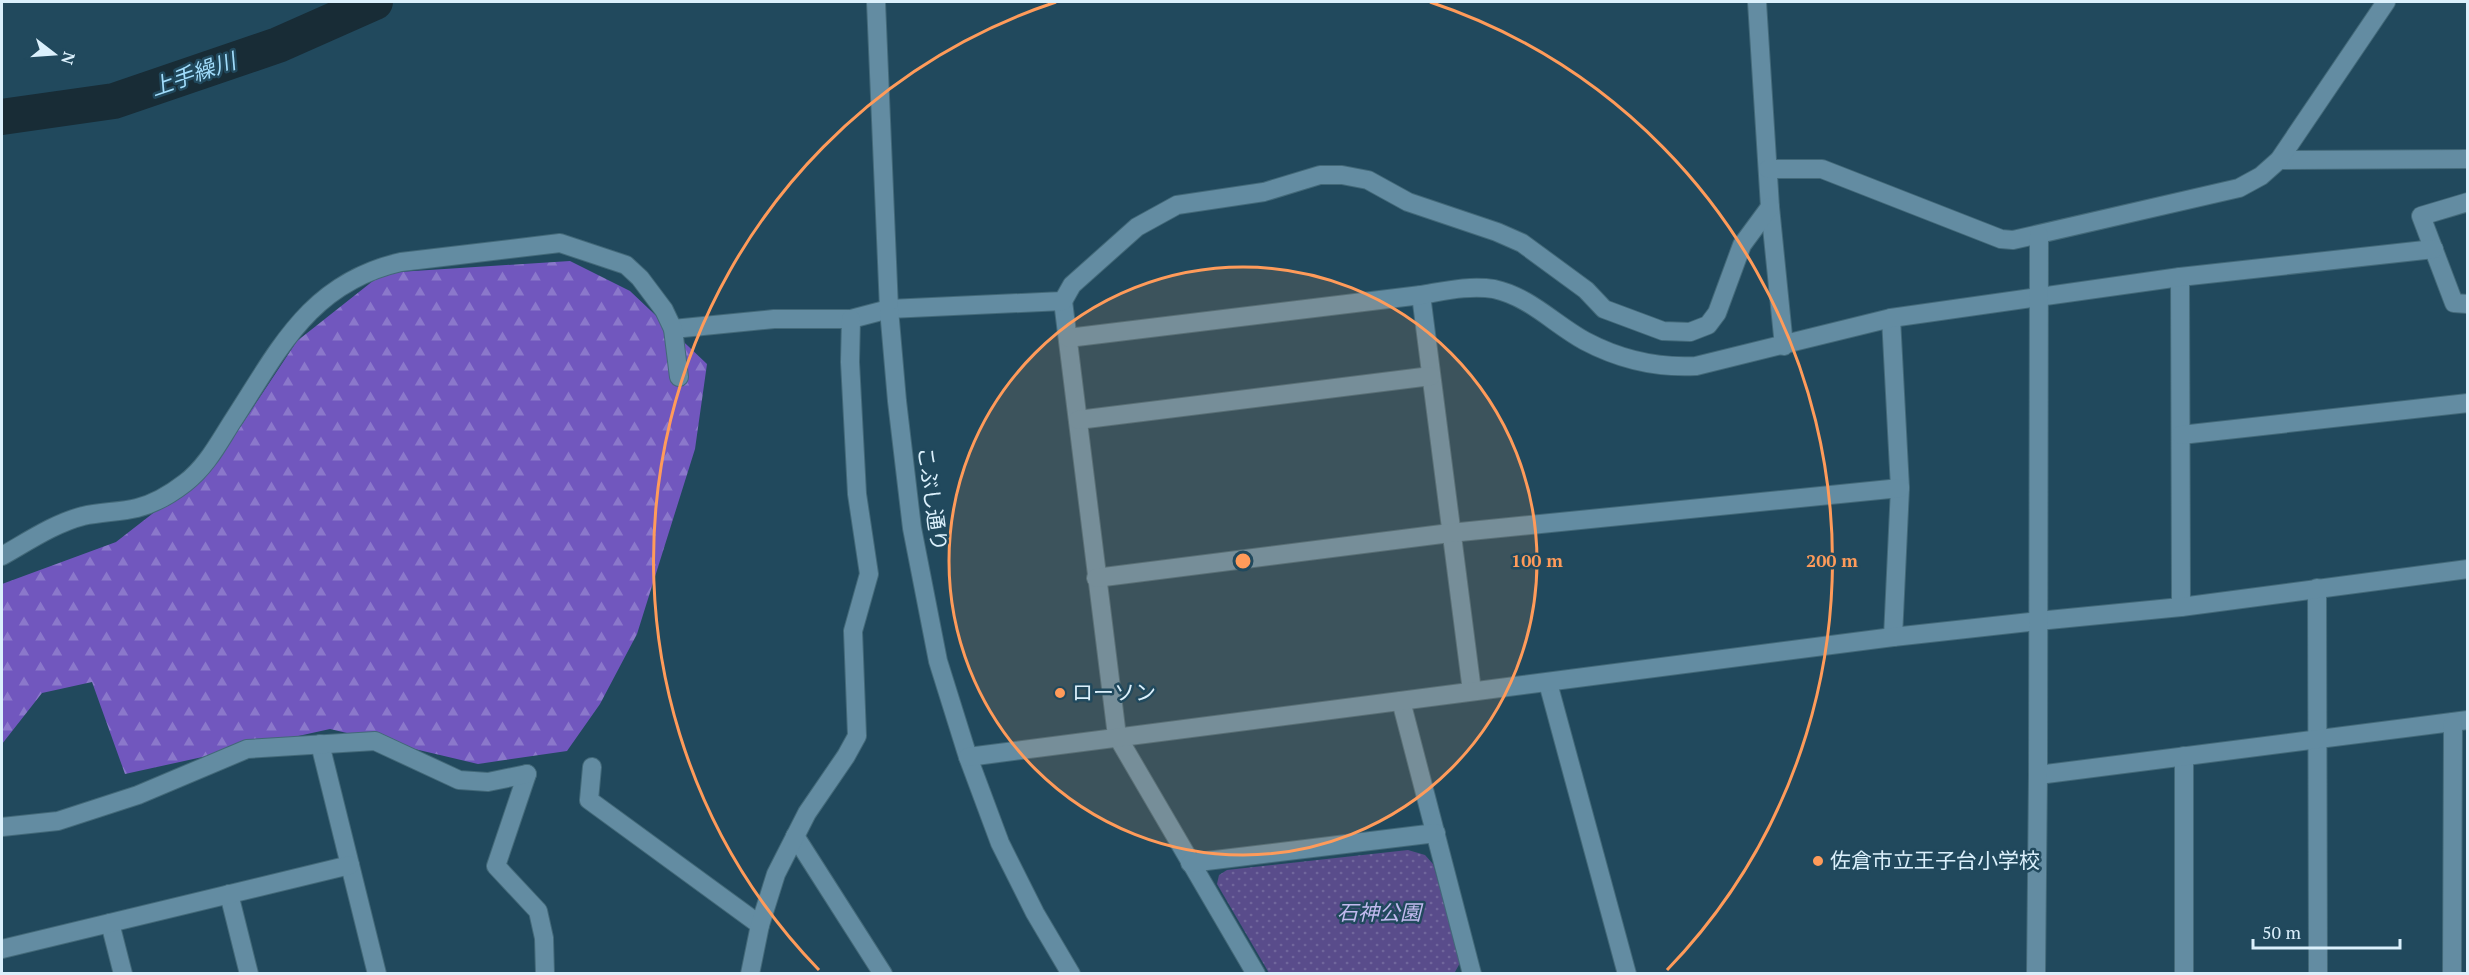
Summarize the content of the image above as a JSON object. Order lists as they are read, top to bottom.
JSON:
{
  "streets": {
    "street": ["こぶし通り"]
  },
  "water": ["上手繰川"],
  "parks": ["石神公園"],
  "places": ["ローソン", "佐倉市立王子台小学校"],
  "scale_bar": "50 m",
  "north": "right",
  "rings": ["100 m", "200 m"]
}
